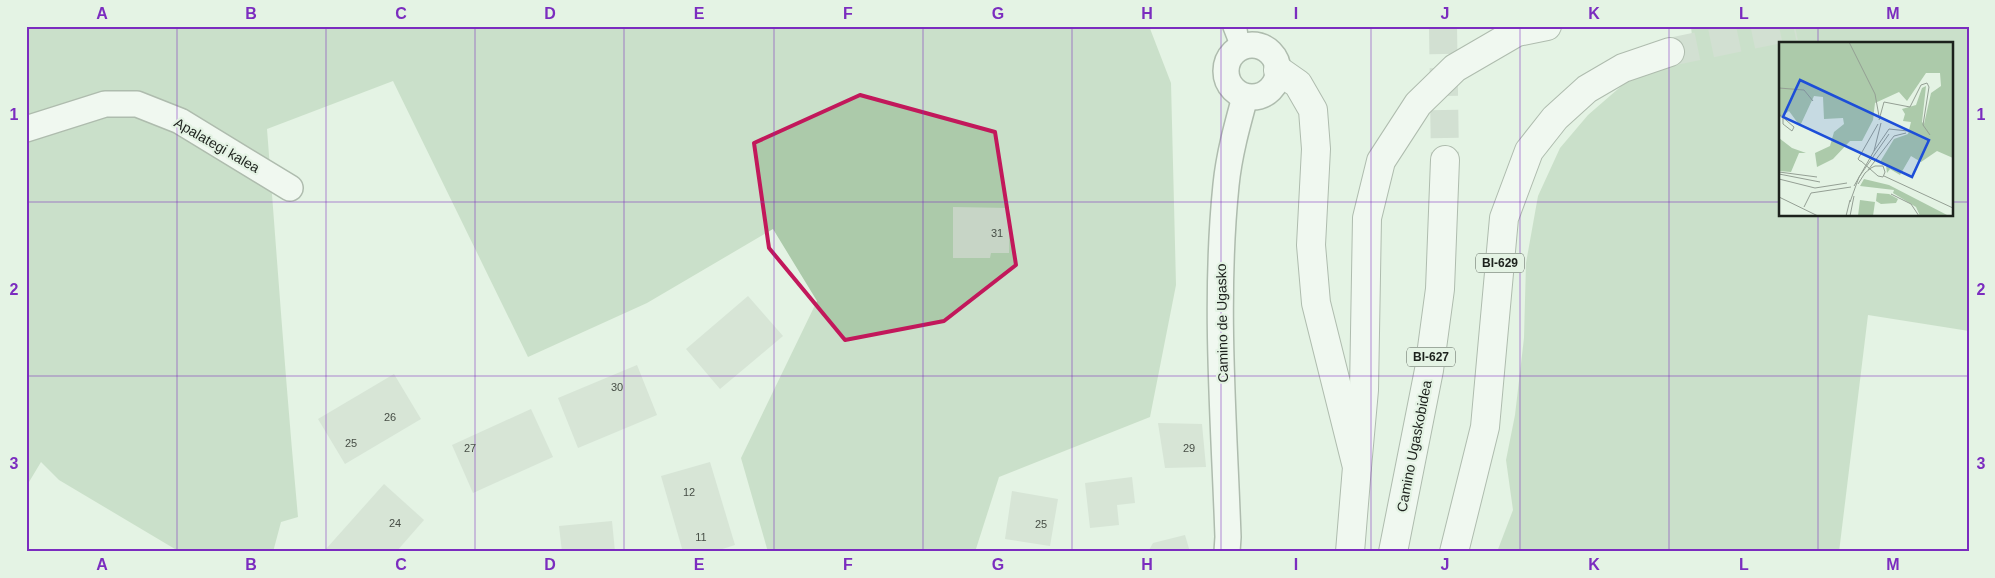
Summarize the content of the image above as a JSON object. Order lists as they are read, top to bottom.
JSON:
{
  "streets": {
    "main road": ["BI-629", "BI-627", "Camino Ugaskobidea"],
    "street": ["Apalategi kalea", "Camino de Ugasko"]
  },
  "house_numbers": [
    "31",
    "30",
    "26",
    "25",
    "27",
    "29",
    "12",
    "24",
    "25",
    "11"
  ],
  "grid": {
    "columns": [
      "A",
      "B",
      "C",
      "D",
      "E",
      "F",
      "G",
      "H",
      "I",
      "J",
      "K",
      "L",
      "M"
    ],
    "rows": ["1", "2", "3"]
  }
}
